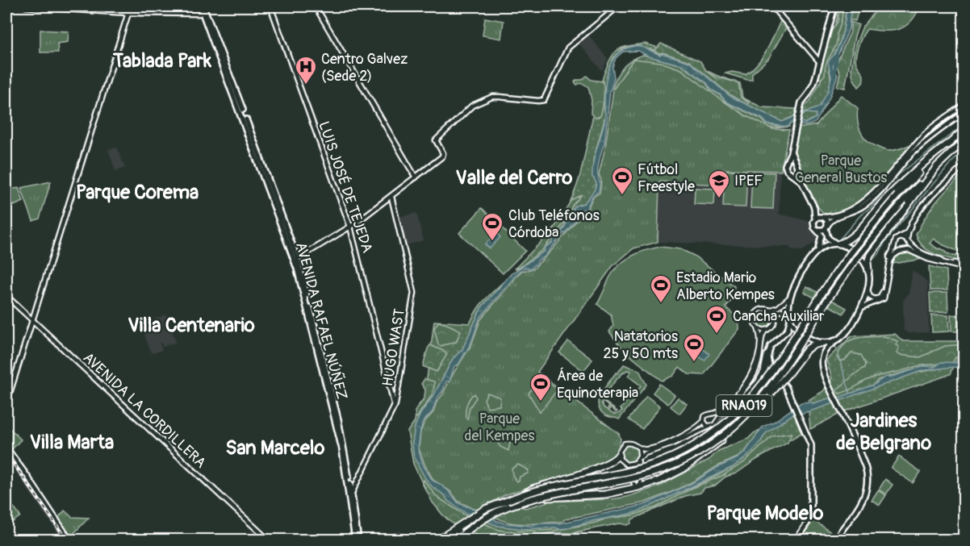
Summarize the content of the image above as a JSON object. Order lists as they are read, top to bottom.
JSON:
{
  "streets": {
    "highway": ["RNA019"],
    "main road": [
      "LUIS JOSÉ DE TEJEDA",
      "AVENIDA RAFAEL NÚÑEZ",
      "HUGO WAST",
      "AVENIDA LA CORDILLERA"
    ]
  },
  "crossings": [
    ["LUIS JOSÉ DE TEJEDA", "HUGO WAST"],
    ["AVENIDA RAFAEL NÚÑEZ", "HUGO WAST"]
  ],
  "districts": [
    "Tablada Park",
    "Valle del Cerro",
    "Parque Corema",
    "Villa Centenario",
    "Jardines de Belgrano",
    "Villa Marta",
    "San Marcelo",
    "Parque Modelo"
  ],
  "parks": ["Parque General Bustos", "Parque del Kempes"],
  "places": {
    "hospital": ["Centro Galvez (Sede 2)"],
    "sports": [
      "Fútbol Freestyle",
      "Club Teléfonos Córdoba",
      "Estadio Mario Alberto Kempes",
      "Cancha Auxiliar",
      "Natatorios 25 y 50 mts",
      "Área de Equinoterapia"
    ],
    "school or university": ["IPEF"]
  }
}
